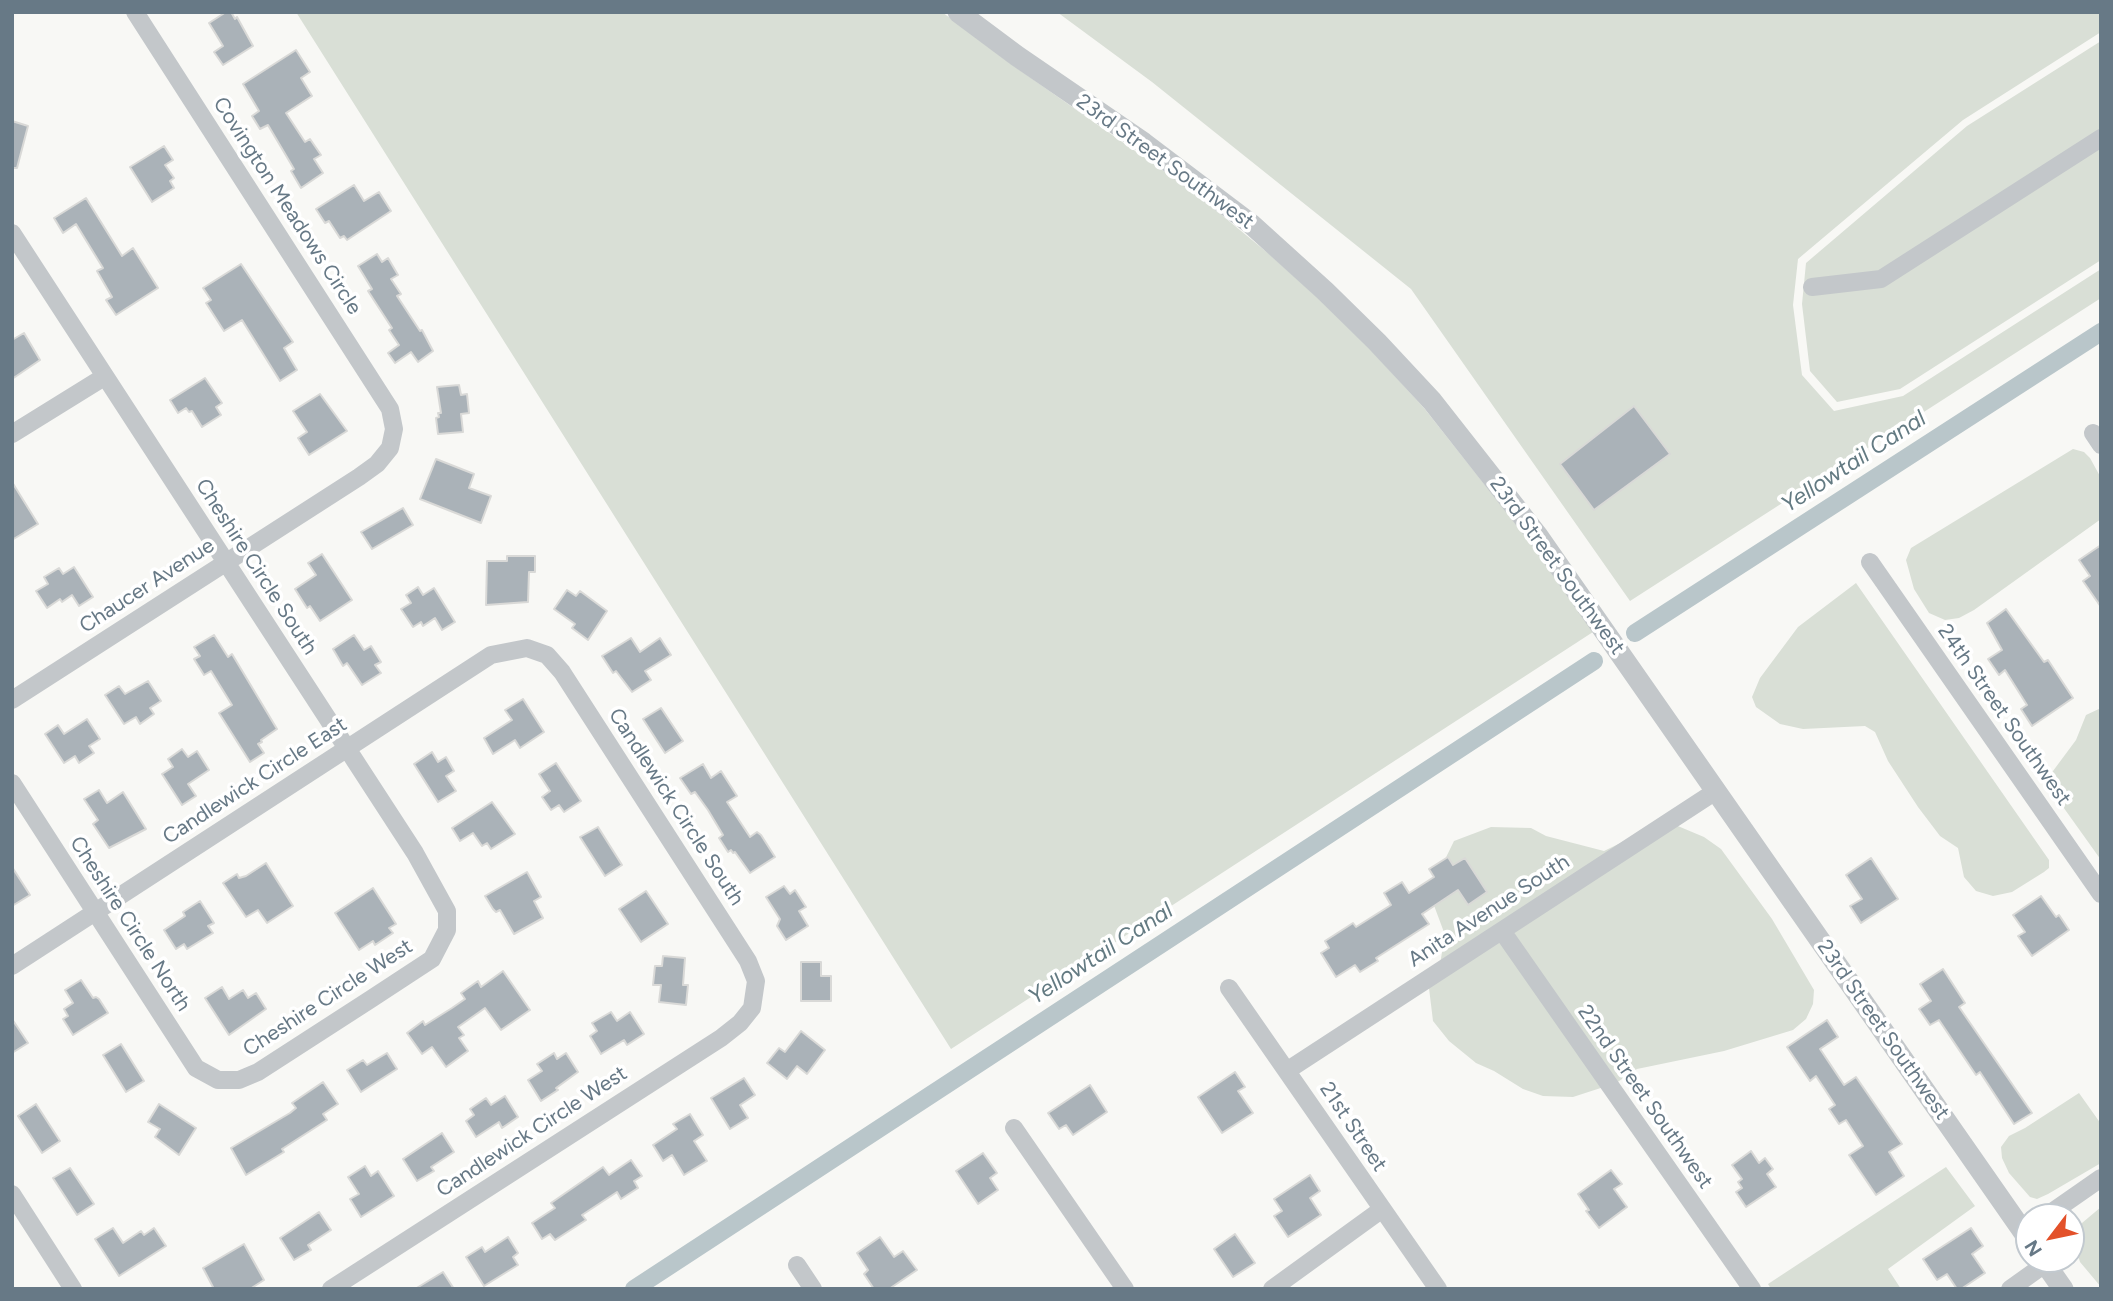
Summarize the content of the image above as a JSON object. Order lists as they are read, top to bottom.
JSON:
{
  "streets": {
    "street": [
      "23rd Street Southwest",
      "Covington Meadows Circle",
      "Cheshire Circle South",
      "Chaucer Avenue",
      "24th Street Southwest",
      "Candlewick Circle East",
      "Candlewick Circle South",
      "Anita Avenue South",
      "Cheshire Circle North",
      "Cheshire Circle West",
      "22nd Street Southwest",
      "21st Street",
      "Candlewick Circle West"
    ]
  },
  "crossings": [
    ["23rd Street Southwest", "Anita Avenue South"],
    ["Covington Meadows Circle", "Chaucer Avenue"],
    ["Cheshire Circle South", "Chaucer Avenue"],
    ["Cheshire Circle South", "Candlewick Circle East"],
    ["Cheshire Circle South", "Cheshire Circle West"],
    ["Candlewick Circle East", "Candlewick Circle South"],
    ["Candlewick Circle East", "Cheshire Circle North"],
    ["Candlewick Circle South", "Candlewick Circle West"],
    ["Anita Avenue South", "22nd Street Southwest"],
    ["Anita Avenue South", "21st Street"],
    ["Cheshire Circle North", "Cheshire Circle West"]
  ],
  "water": ["Yellowtail Canal"],
  "north": "bottom left"
}
